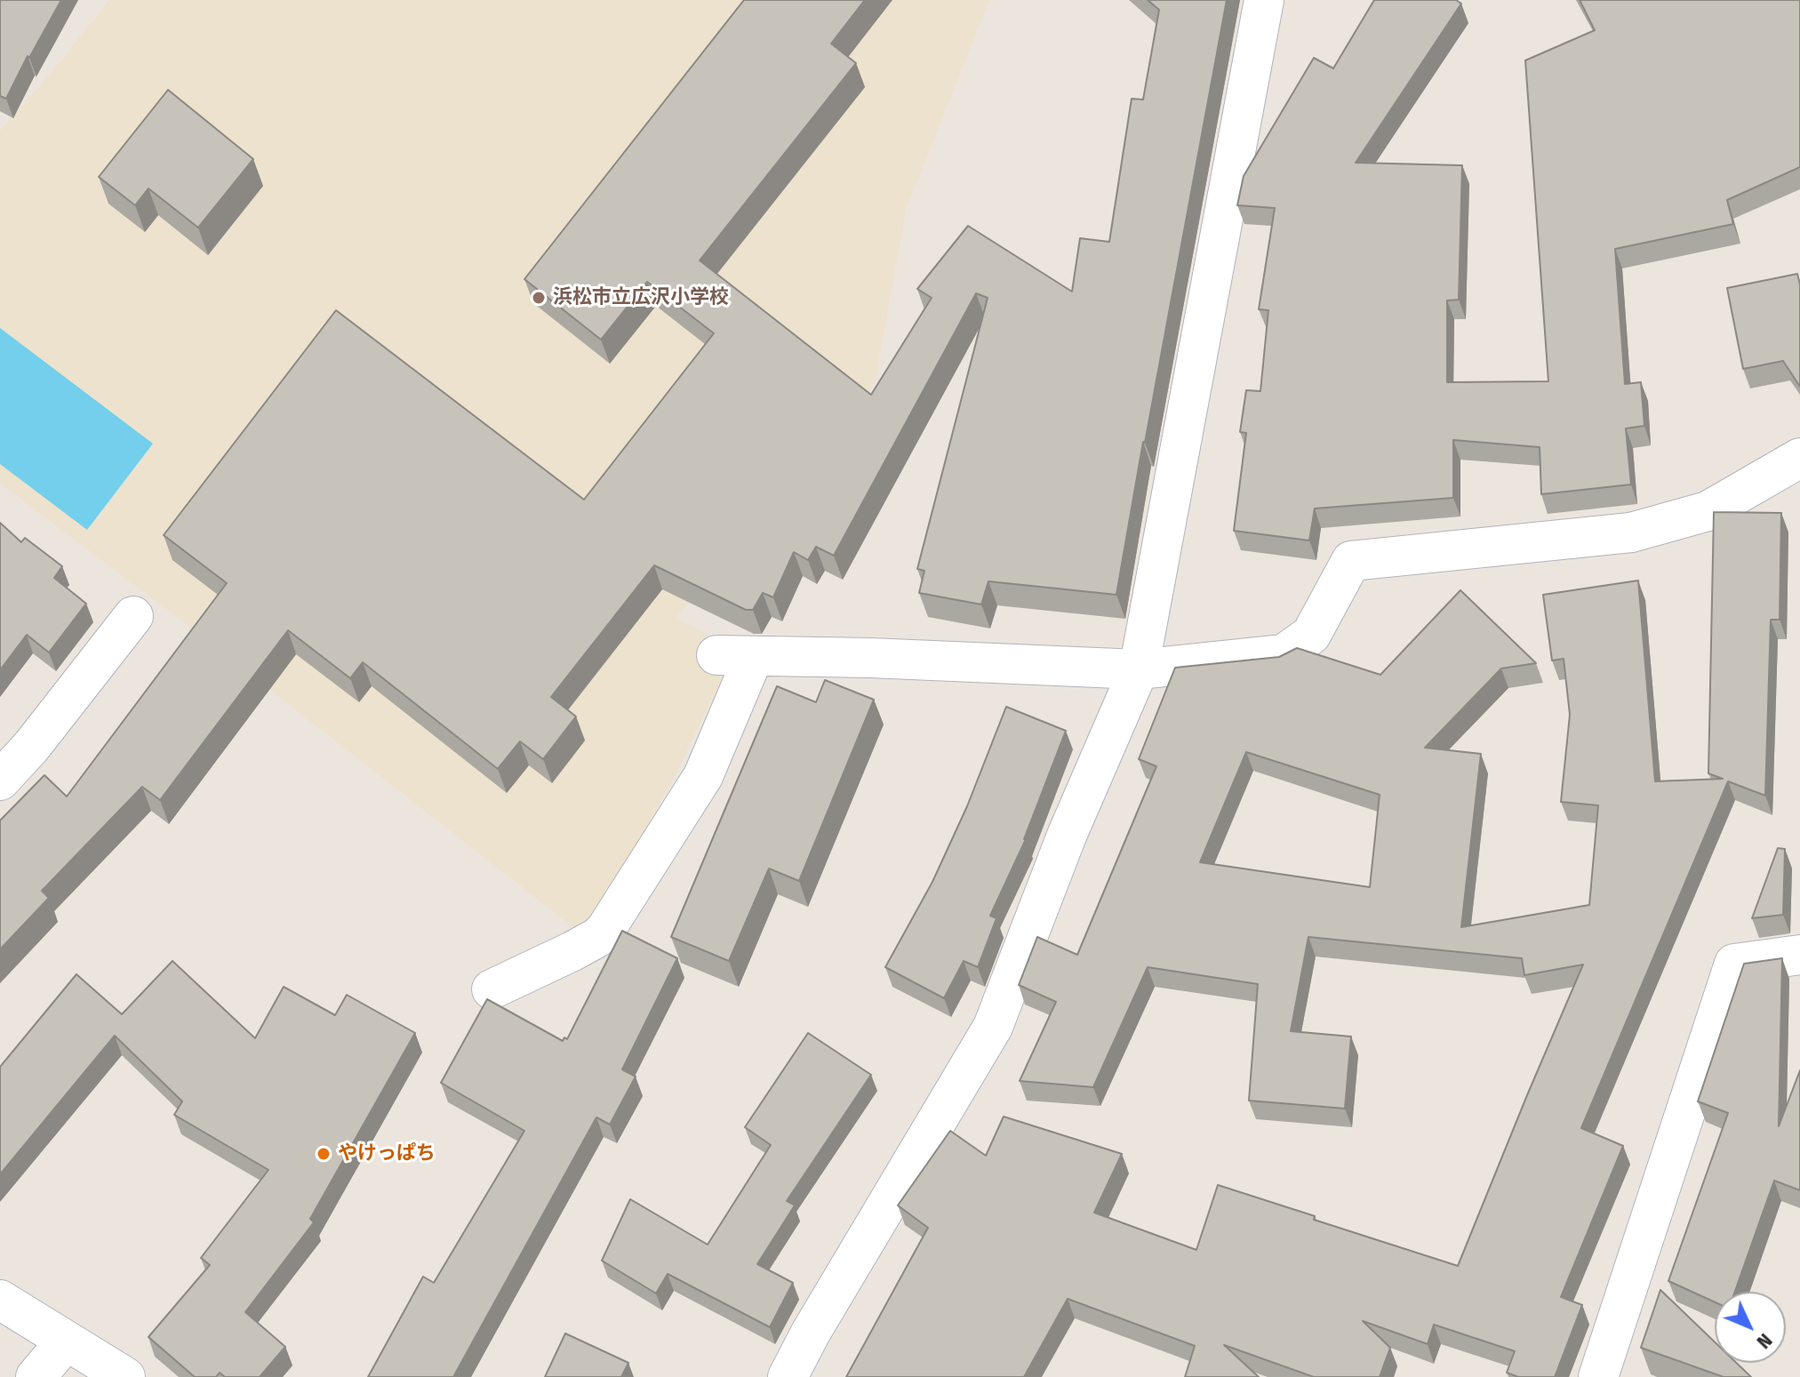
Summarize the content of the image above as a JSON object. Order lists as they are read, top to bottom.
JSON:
{
  "places": ["浜松市立広沢小学校", "やけっぱち"],
  "north": "bottom right"
}
